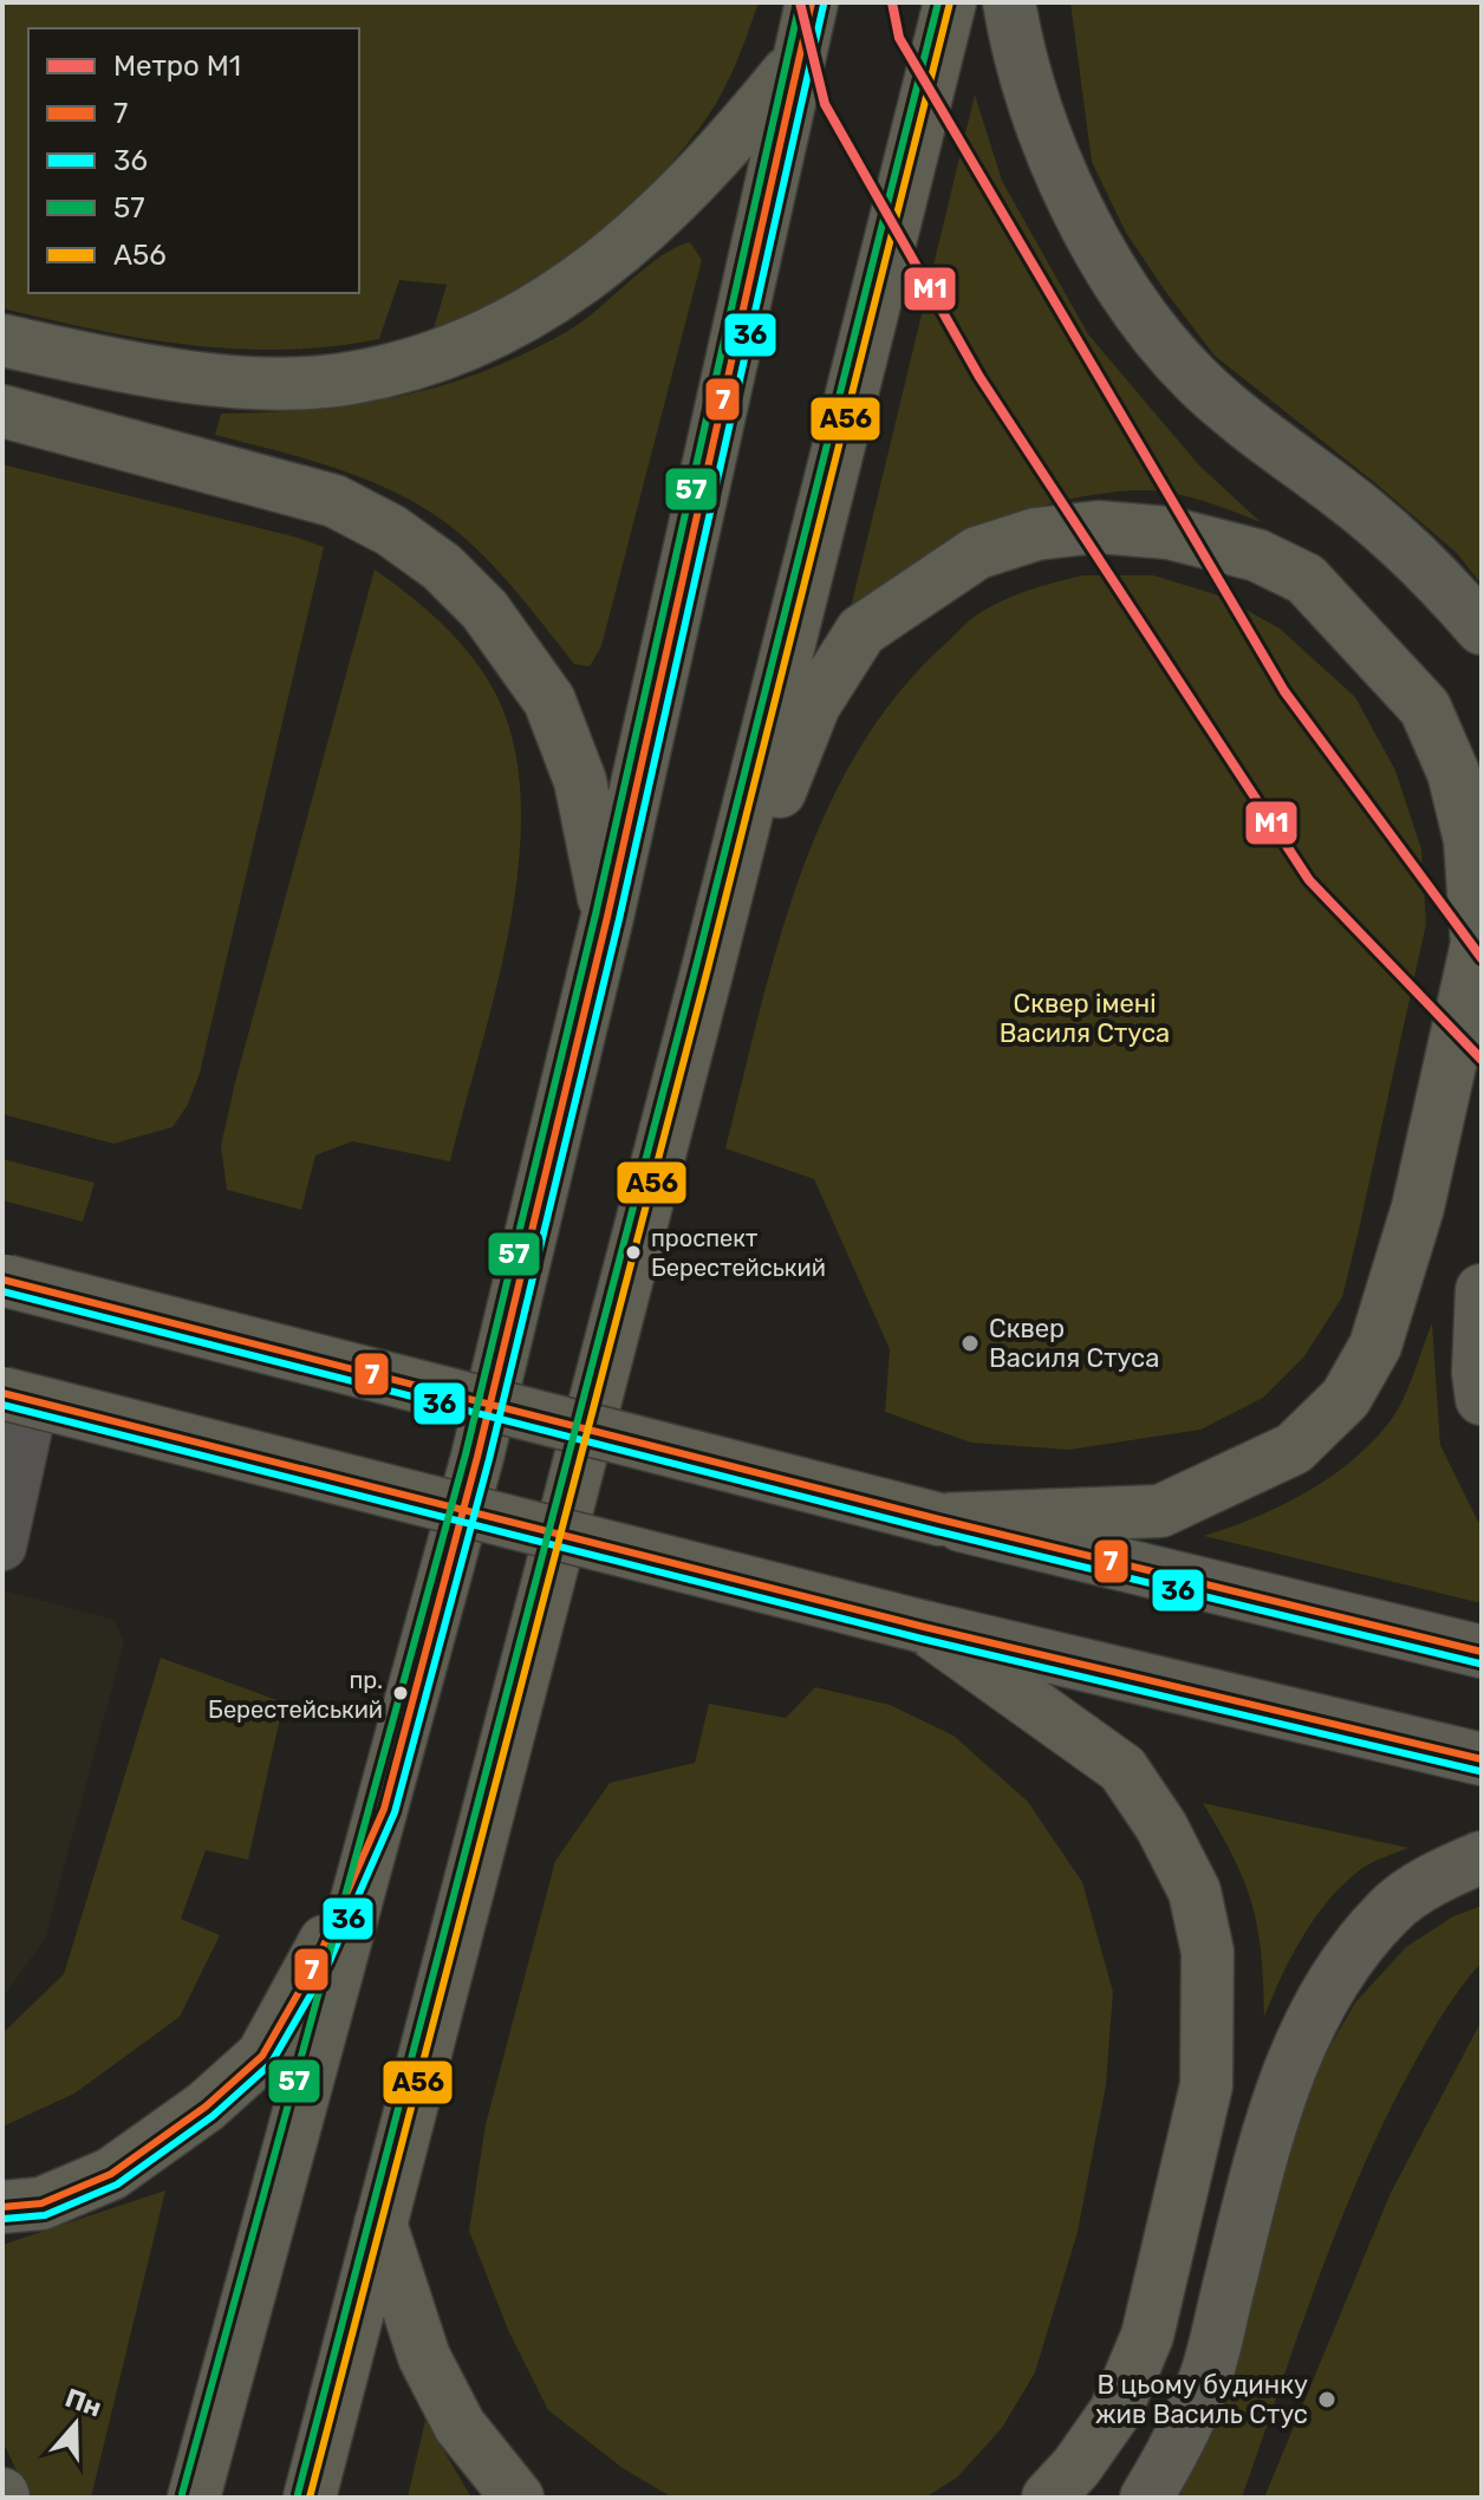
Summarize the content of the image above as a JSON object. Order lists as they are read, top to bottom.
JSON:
{
  "parks": ["Сквер імені Василя Стуса"],
  "places": [
    "проспект Берестейський",
    "Сквер Василя Стуса",
    "пр. Берестейський",
    "В цьому будинку жив Василь Стус"
  ],
  "lines": [
    "metro line M1",
    "transit line 7",
    "transit line 57",
    "transit line А56",
    "transit line 36"
  ],
  "legend": [
    "Метро M1",
    "7",
    "36",
    "57",
    "А56"
  ],
  "north": "top"
}
